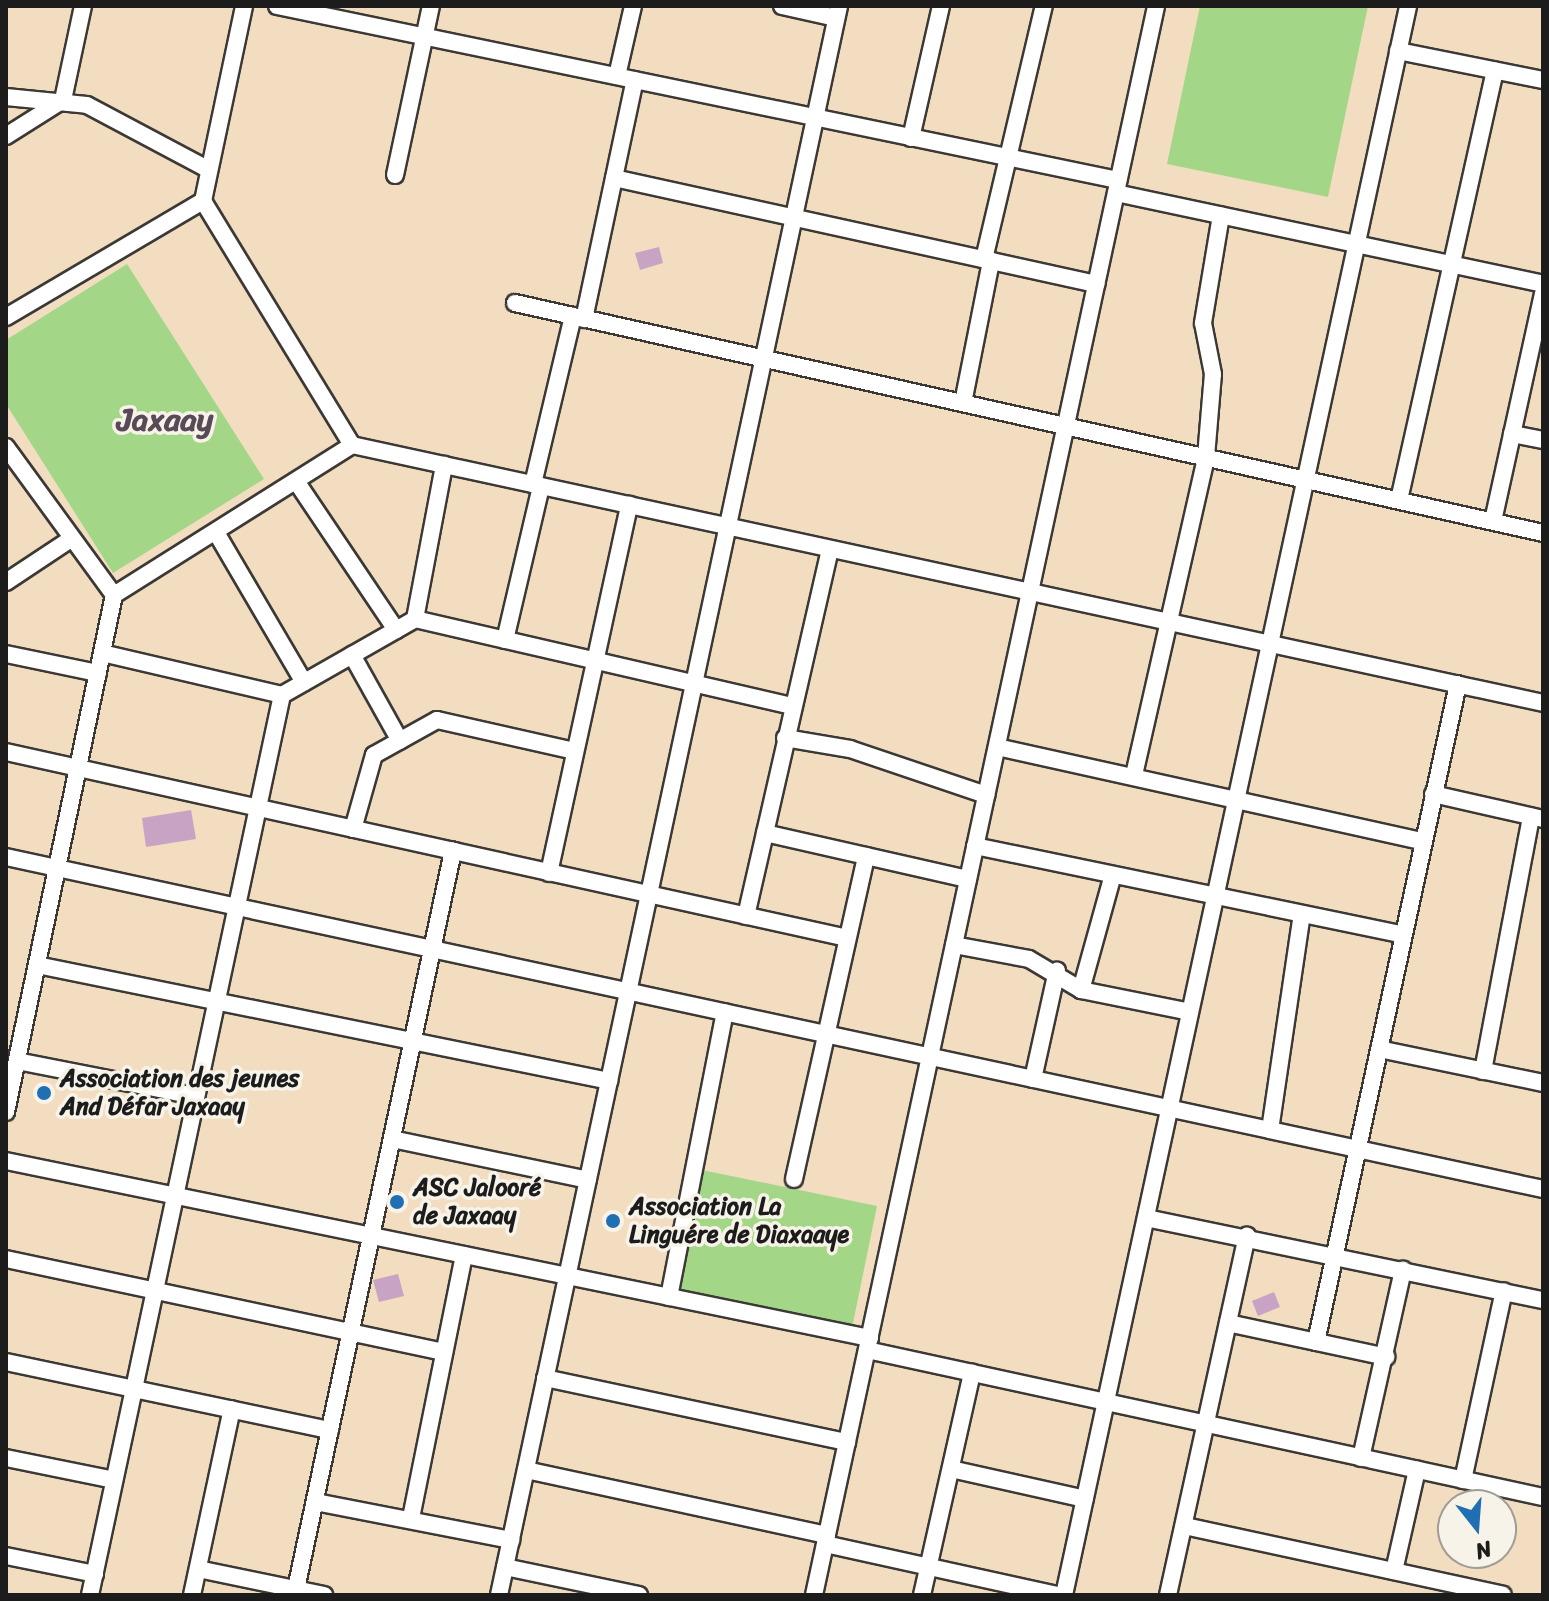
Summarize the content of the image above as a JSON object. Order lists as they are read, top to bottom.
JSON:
{
  "districts": ["Jaxaay"],
  "places": ["Association des jeunes And Défar Jaxaay", "ASC Jalooré de Jaxaay", "Association La Linguére de Diaxaaye"],
  "north": "bottom"
}
